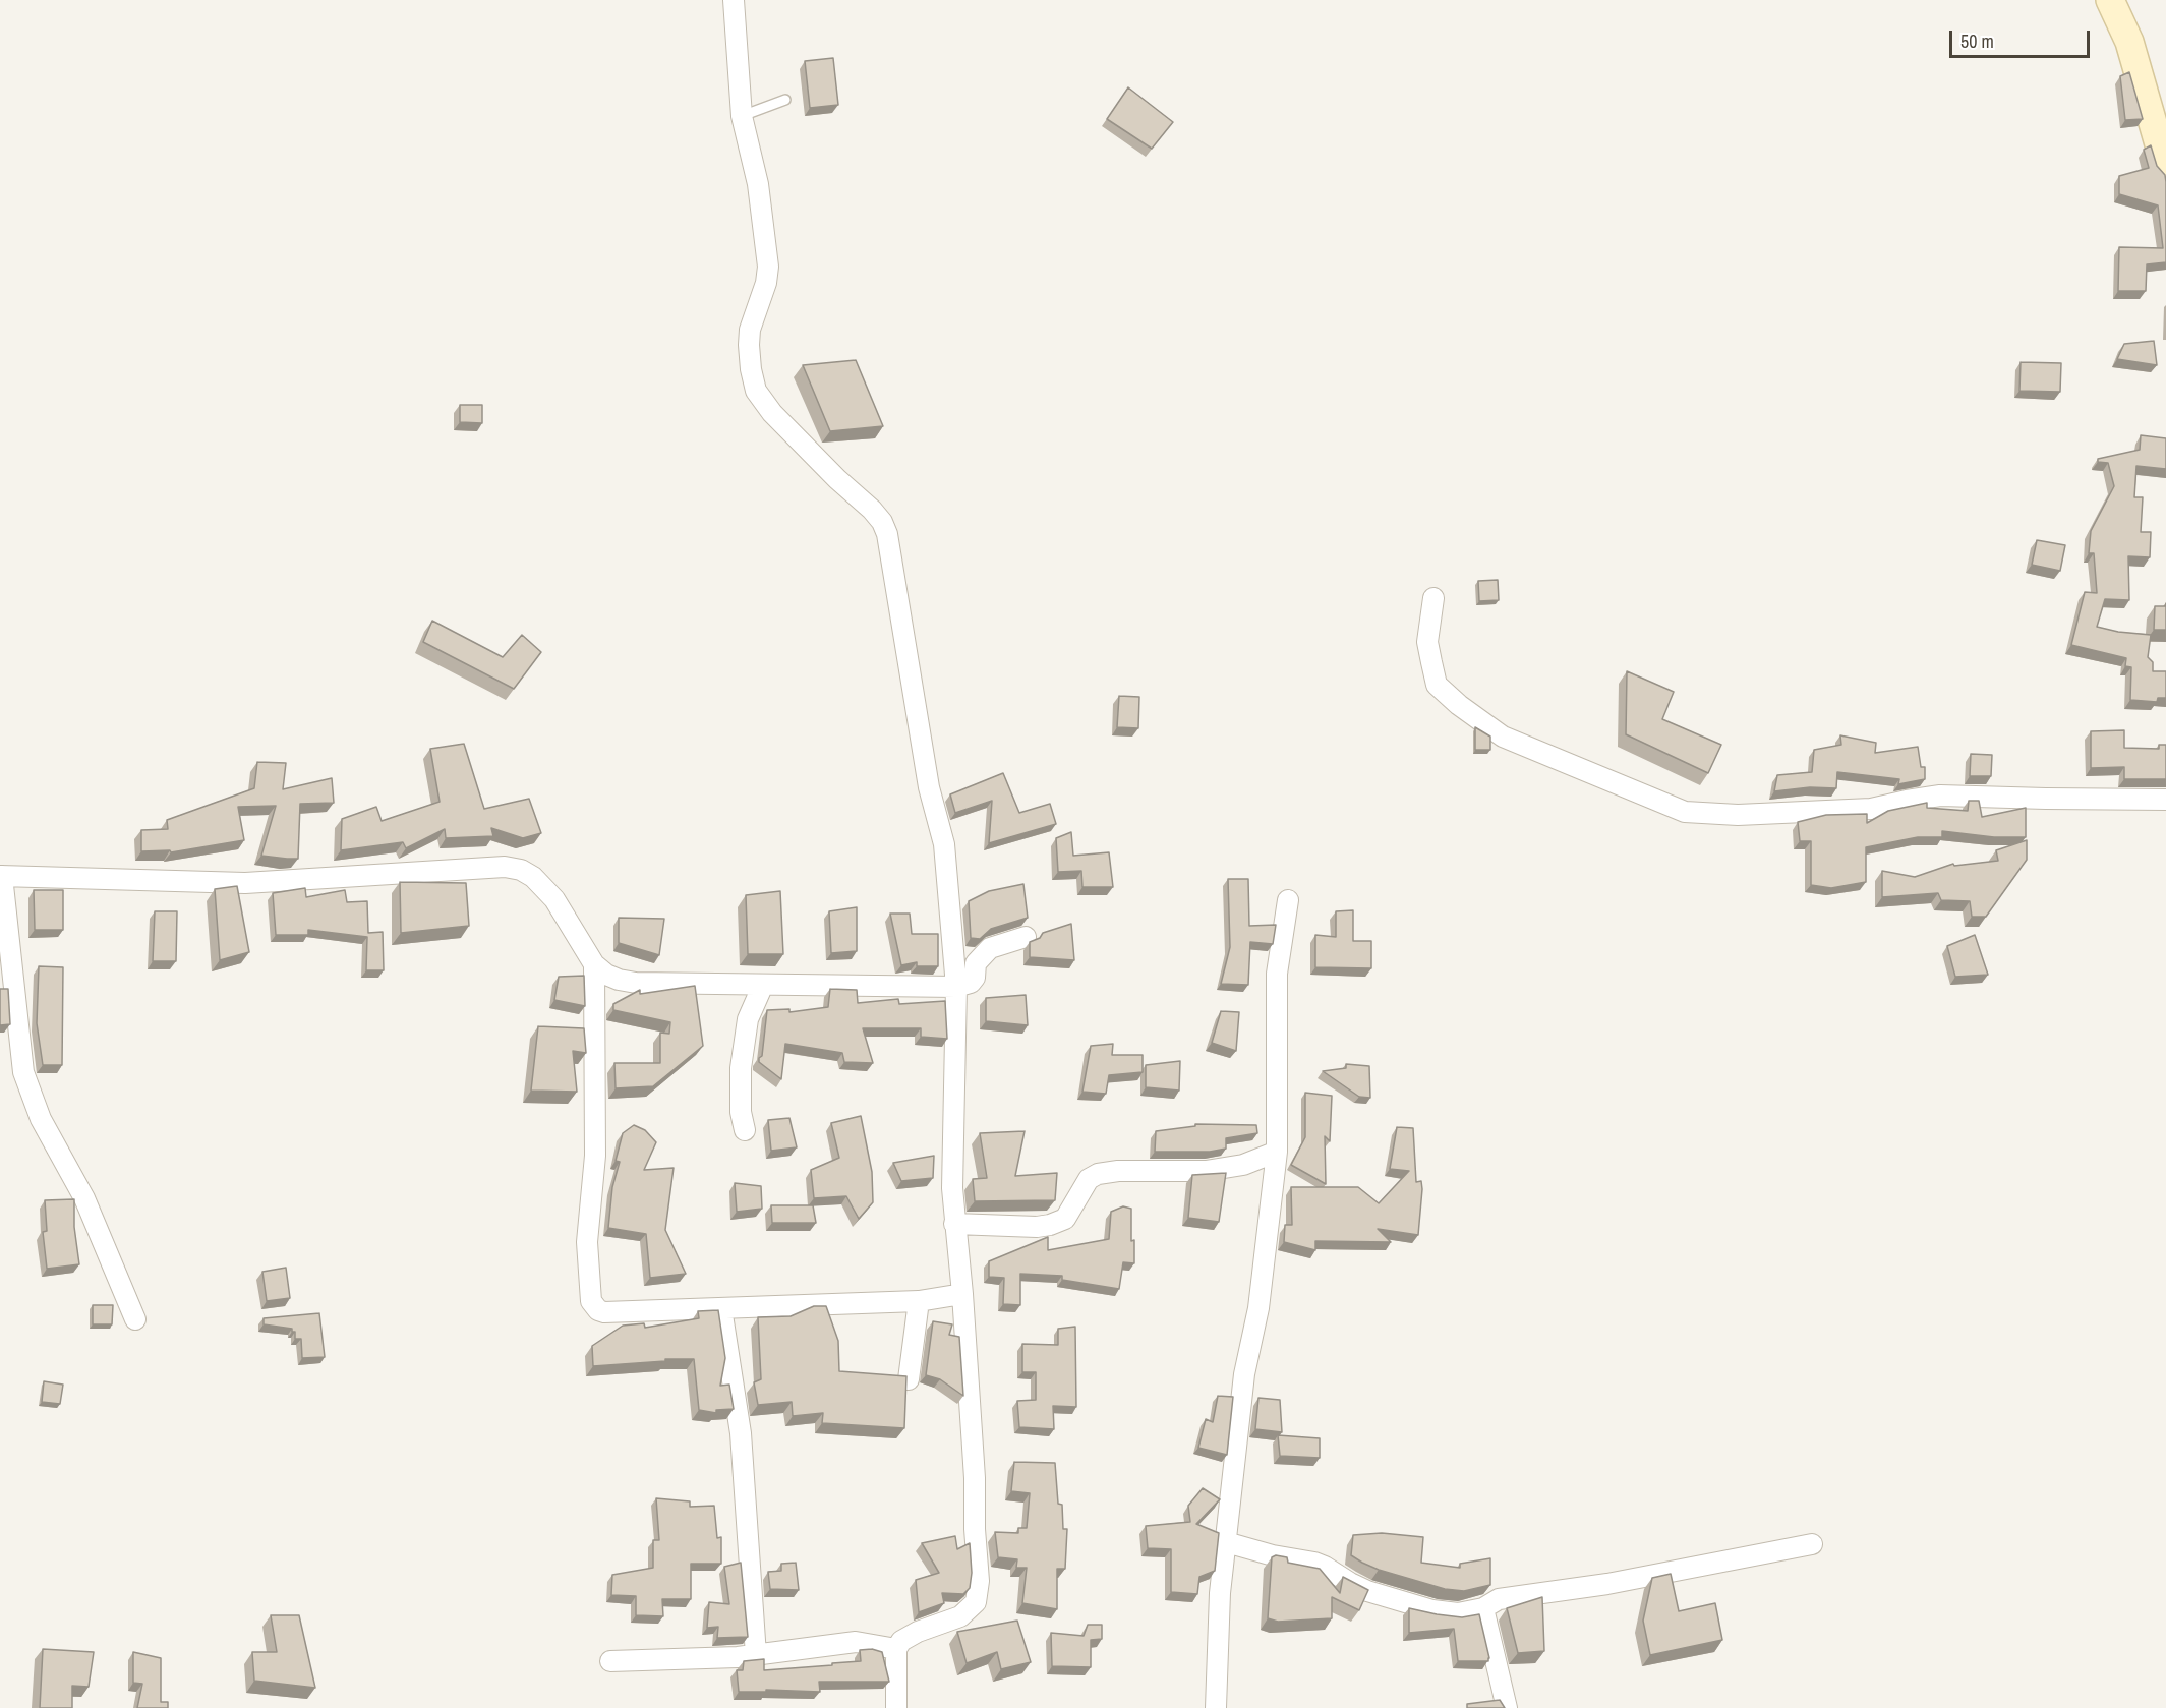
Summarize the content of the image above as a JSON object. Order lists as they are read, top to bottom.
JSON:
{
  "scale_bar": "50 m"
}
